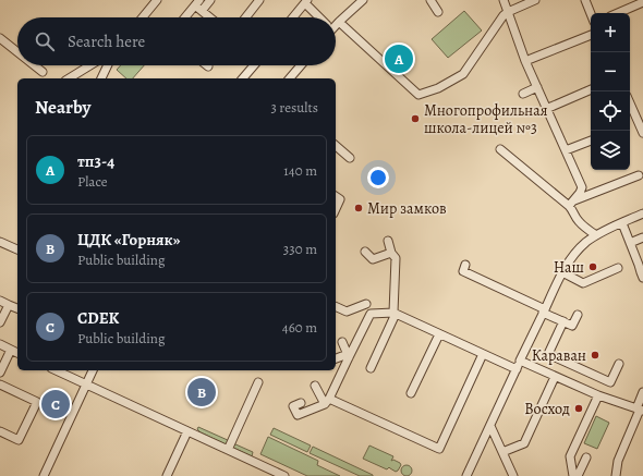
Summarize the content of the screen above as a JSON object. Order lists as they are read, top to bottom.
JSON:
{
  "places": [
    "Многопрофильная школа-лицей №3",
    "Мир замков",
    "Наш",
    "Караван",
    "Восход"
  ],
  "page": {
    "map_buttons": ["+", "−"],
    "search": "Search here",
    "pins": ["A", "B", "C"],
    "heading": ["Nearby", "3 results"],
    "list": [
      {
        "mark": "A",
        "name": "тп3-4",
        "note": "Place",
        "value": "140 m"
      },
      {
        "mark": "B",
        "name": "ЦДК «Горняк»",
        "note": "Public building",
        "value": "330 m"
      },
      {
        "mark": "C",
        "name": "CDEK",
        "note": "Public building",
        "value": "460 m"
      }
    ]
  }
}
